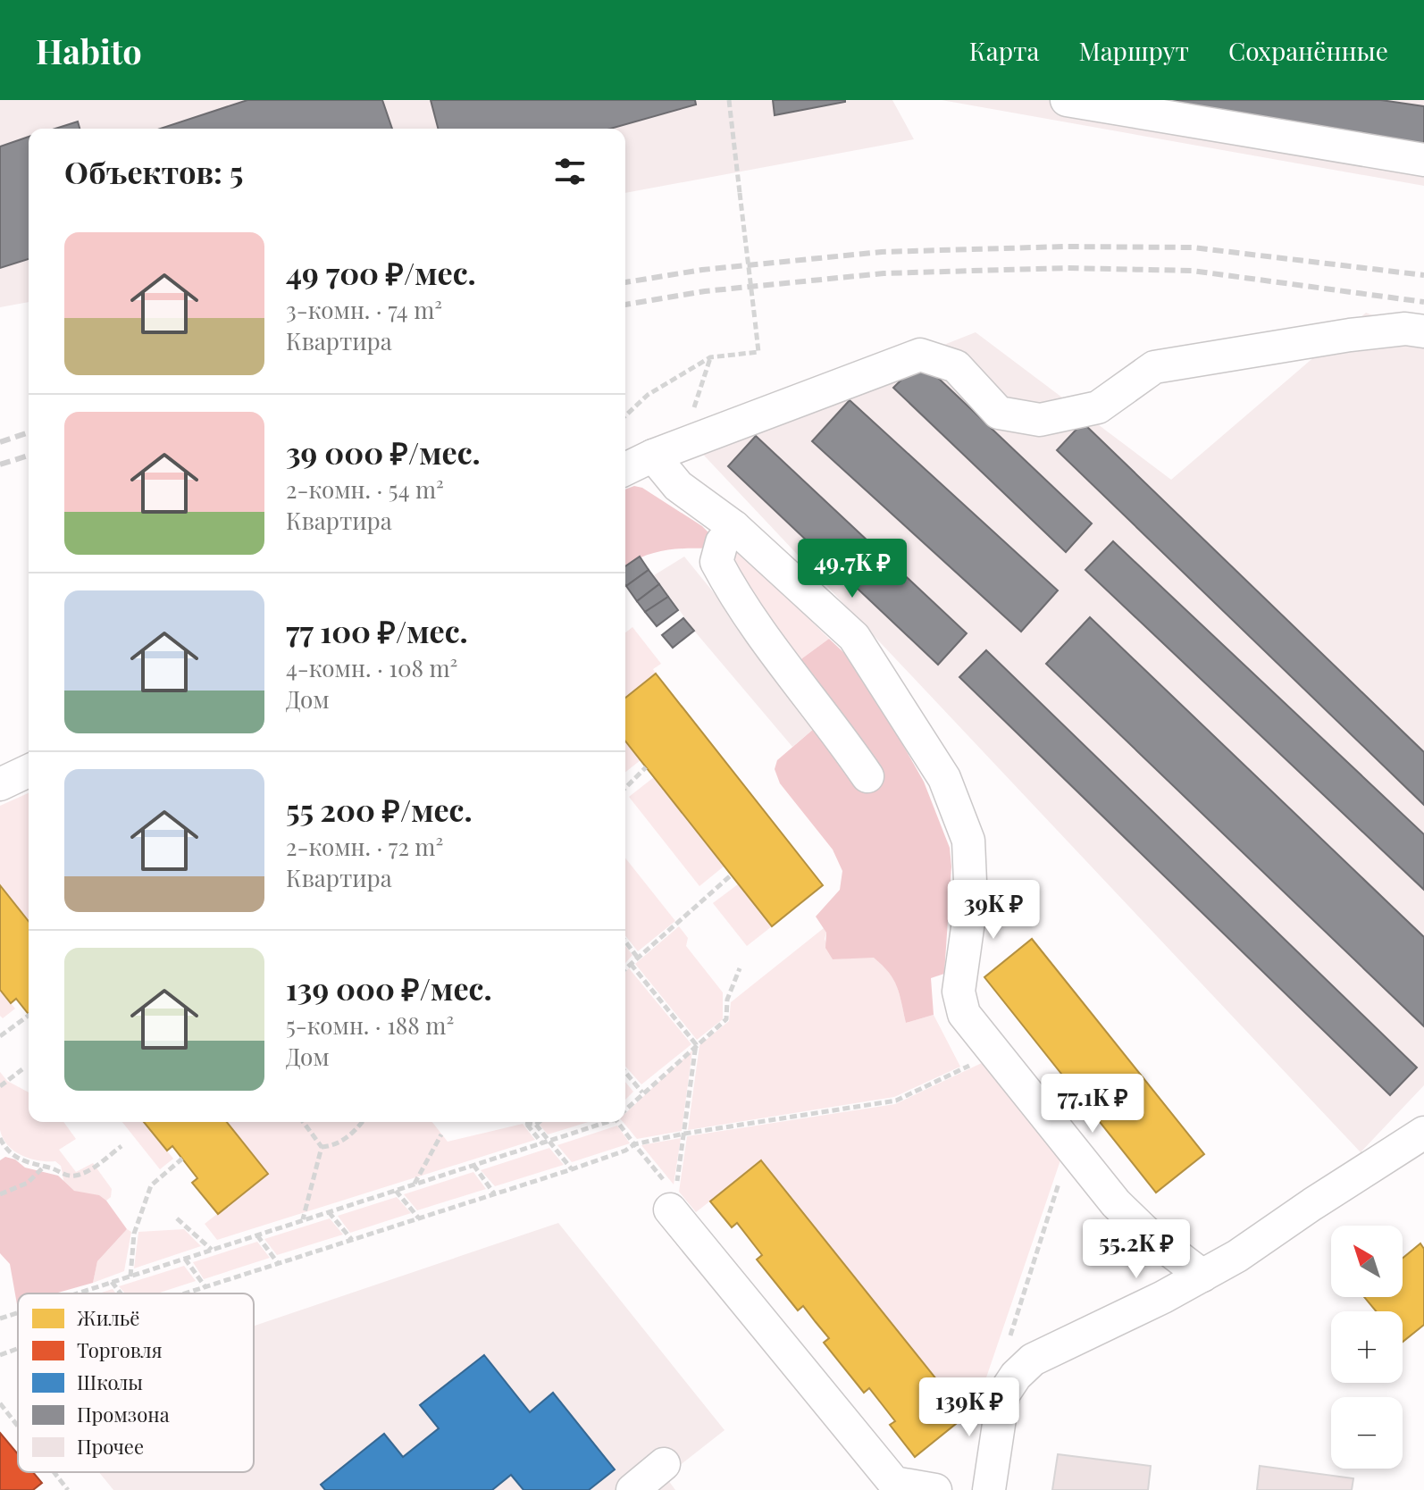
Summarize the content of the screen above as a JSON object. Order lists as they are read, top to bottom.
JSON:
{
  "legend": [
    "Жильё",
    "Торговля",
    "Школы",
    "Промзона",
    "Прочее"
  ],
  "north": "top left",
  "page": {
    "header": "Habito",
    "nav": ["Карта", "Маршрут", "Сохранённые"],
    "heading": "Объектов: 5",
    "list": [
      {
        "name": "49 700 ₽/мес.",
        "note": "3-комн. · 74 m² · Квартира"
      },
      {
        "name": "39 000 ₽/мес.",
        "note": "2-комн. · 54 m² · Квартира"
      },
      {
        "name": "77 100 ₽/мес.",
        "note": "4-комн. · 108 m² · Дом"
      },
      {
        "name": "55 200 ₽/мес.",
        "note": "2-комн. · 72 m² · Квартира"
      },
      {
        "name": "139 000 ₽/мес.",
        "note": "5-комн. · 188 m² · Дом"
      }
    ],
    "price": [
      "49.7K ₽",
      "39K ₽",
      "77.1K ₽",
      "55.2K ₽",
      "139K ₽"
    ],
    "map_buttons": ["+", "−"]
  }
}
